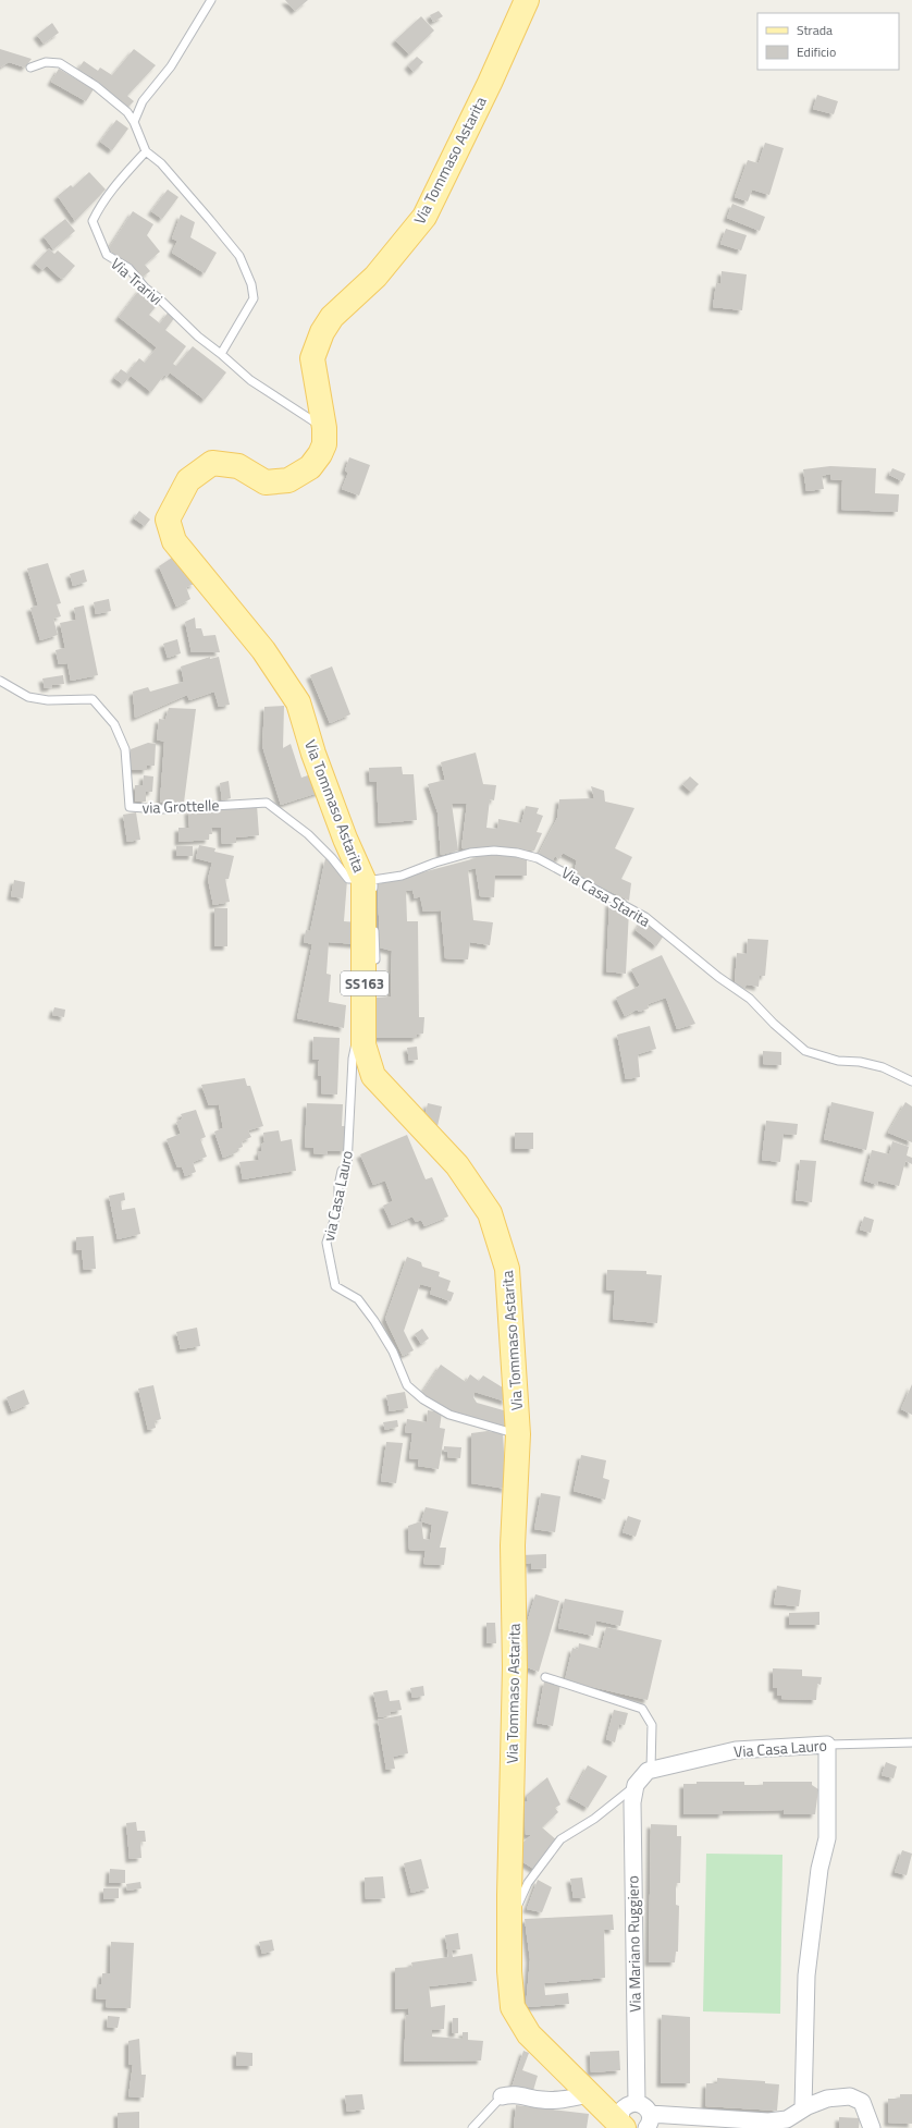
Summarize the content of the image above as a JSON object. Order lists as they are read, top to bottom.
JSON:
{
  "streets": {
    "main road": ["Via Tommaso Astarita", "SS163"],
    "street": ["Via Casa Lauro", "Via Mariano Ruggiero"],
    "lane": [
      "Via Trarivi",
      "via Grottelle",
      "Via Casa Starita",
      "via Casa Lauro"
    ]
  },
  "crossings": [
    ["Via Tommaso Astarita", "Via Trarivi"],
    ["Via Tommaso Astarita", "via Grottelle"],
    ["Via Tommaso Astarita", "Via Casa Starita"],
    ["Via Tommaso Astarita", "via Casa Lauro"],
    ["Via Tommaso Astarita", "Via Mariano Ruggiero"],
    ["via Grottelle", "Via Casa Starita"]
  ],
  "legend": ["Strada", "Edificio"]
}
